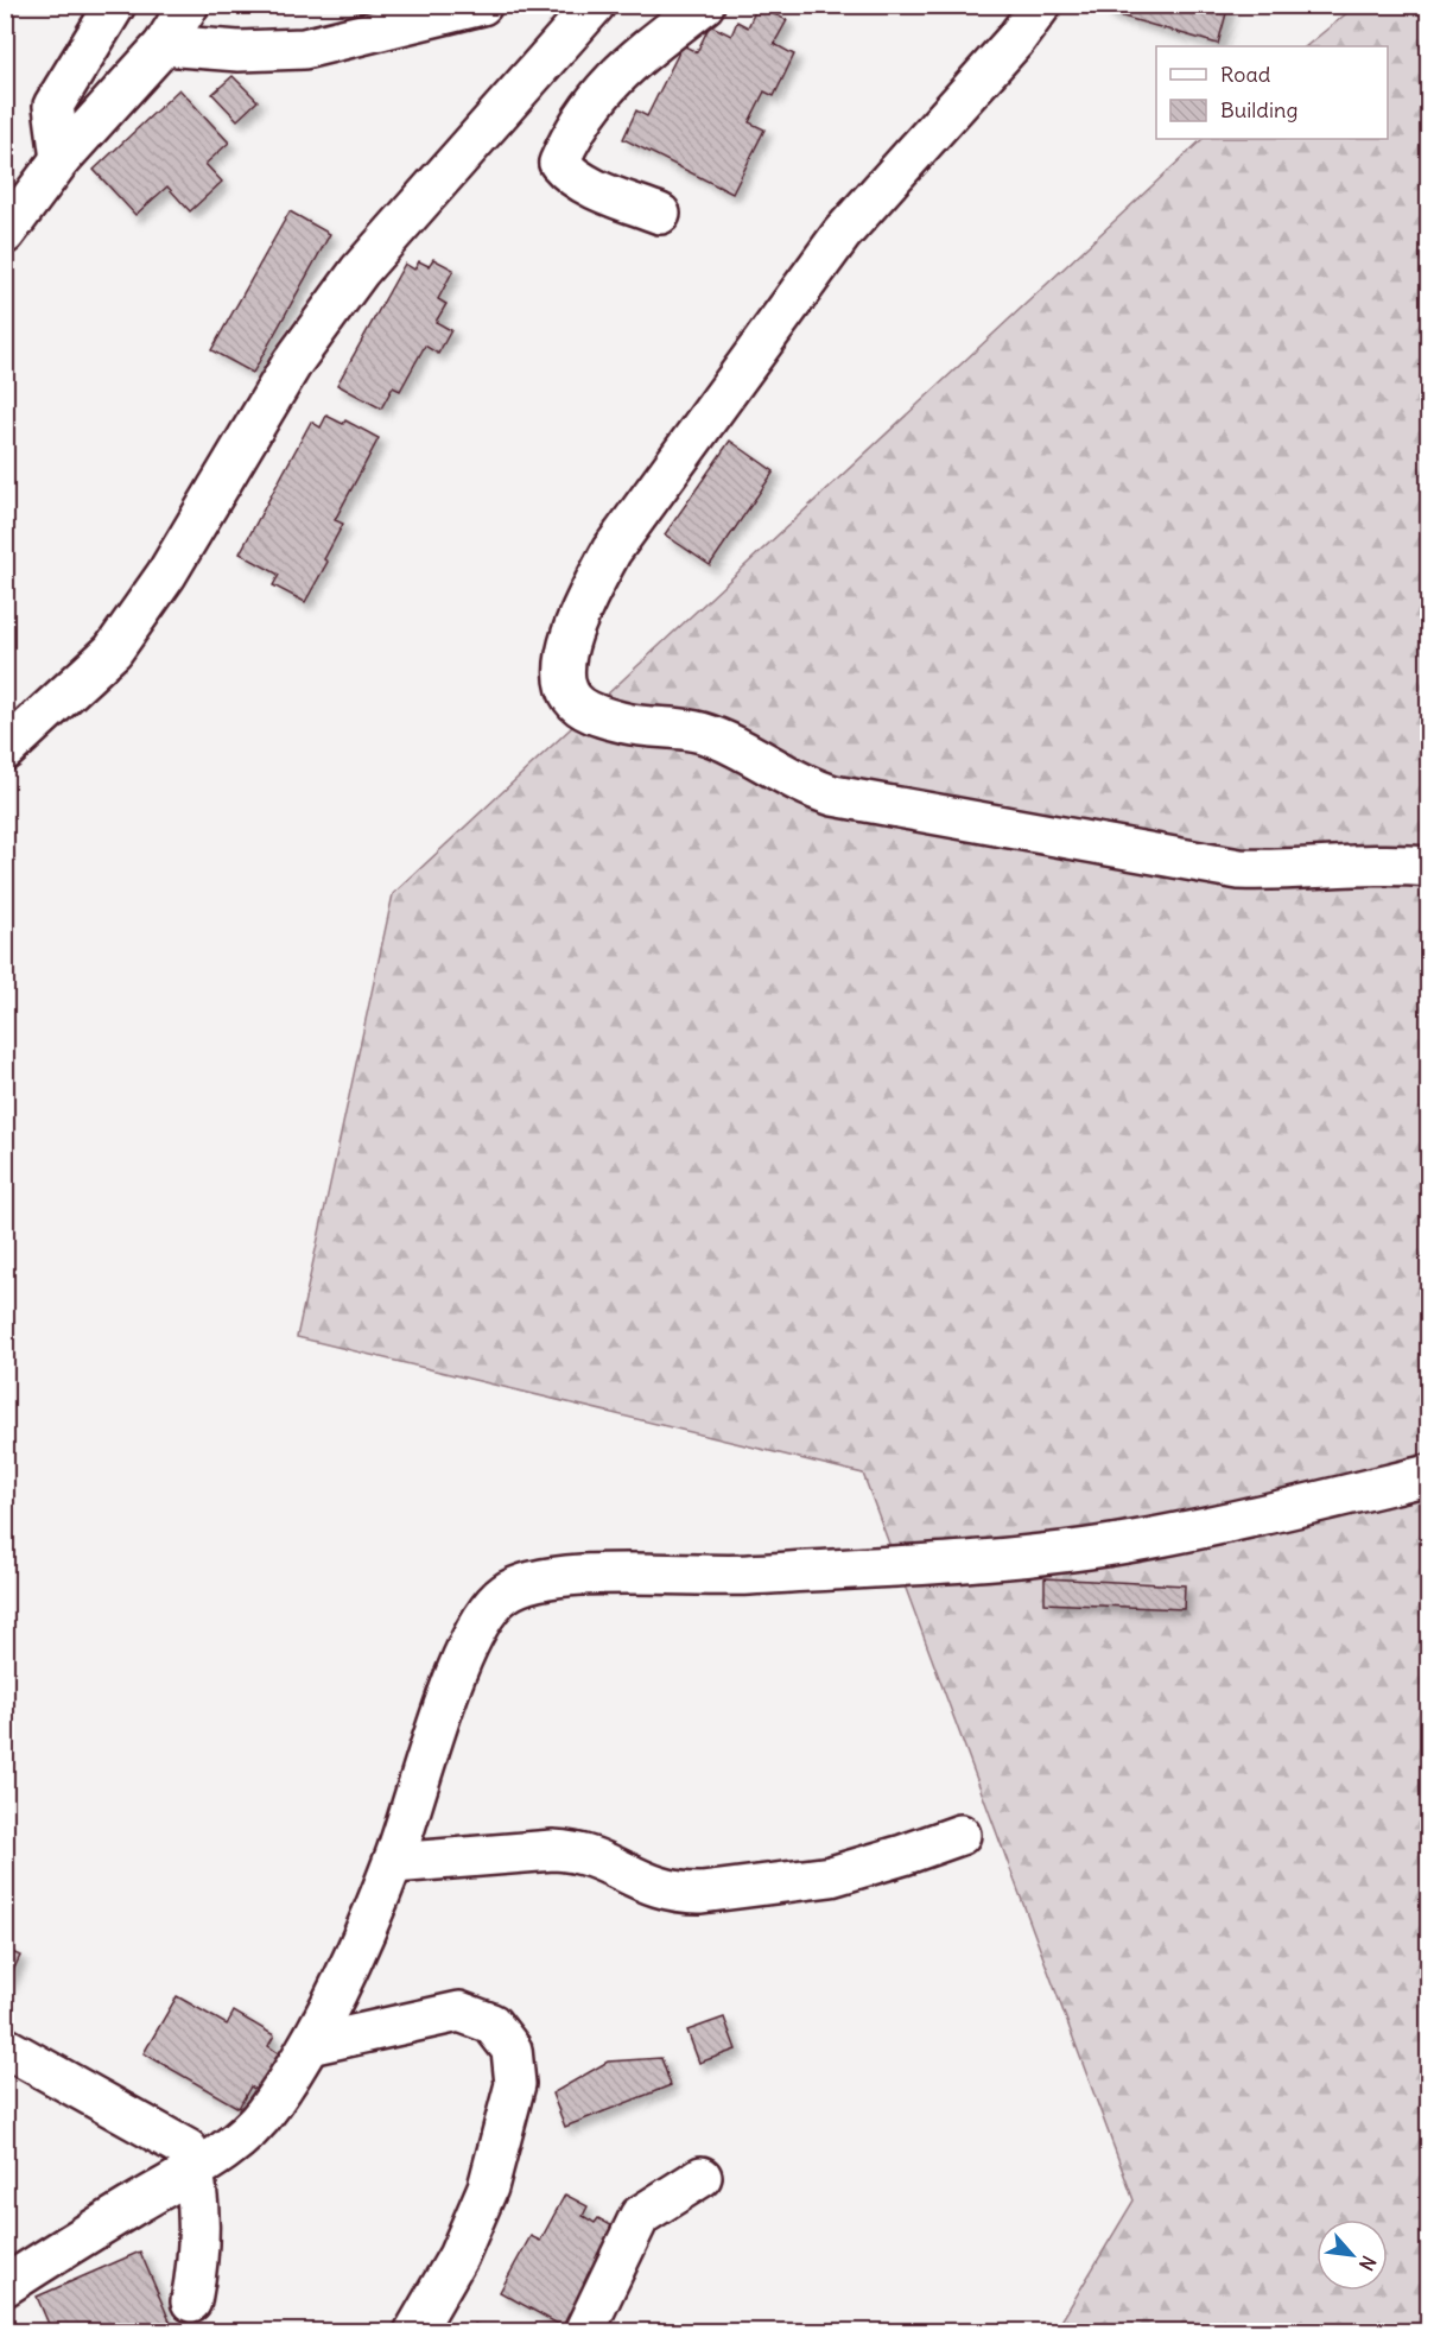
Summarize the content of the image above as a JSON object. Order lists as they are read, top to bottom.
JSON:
{
  "legend": ["Road", "Building"],
  "north": "bottom right"
}
